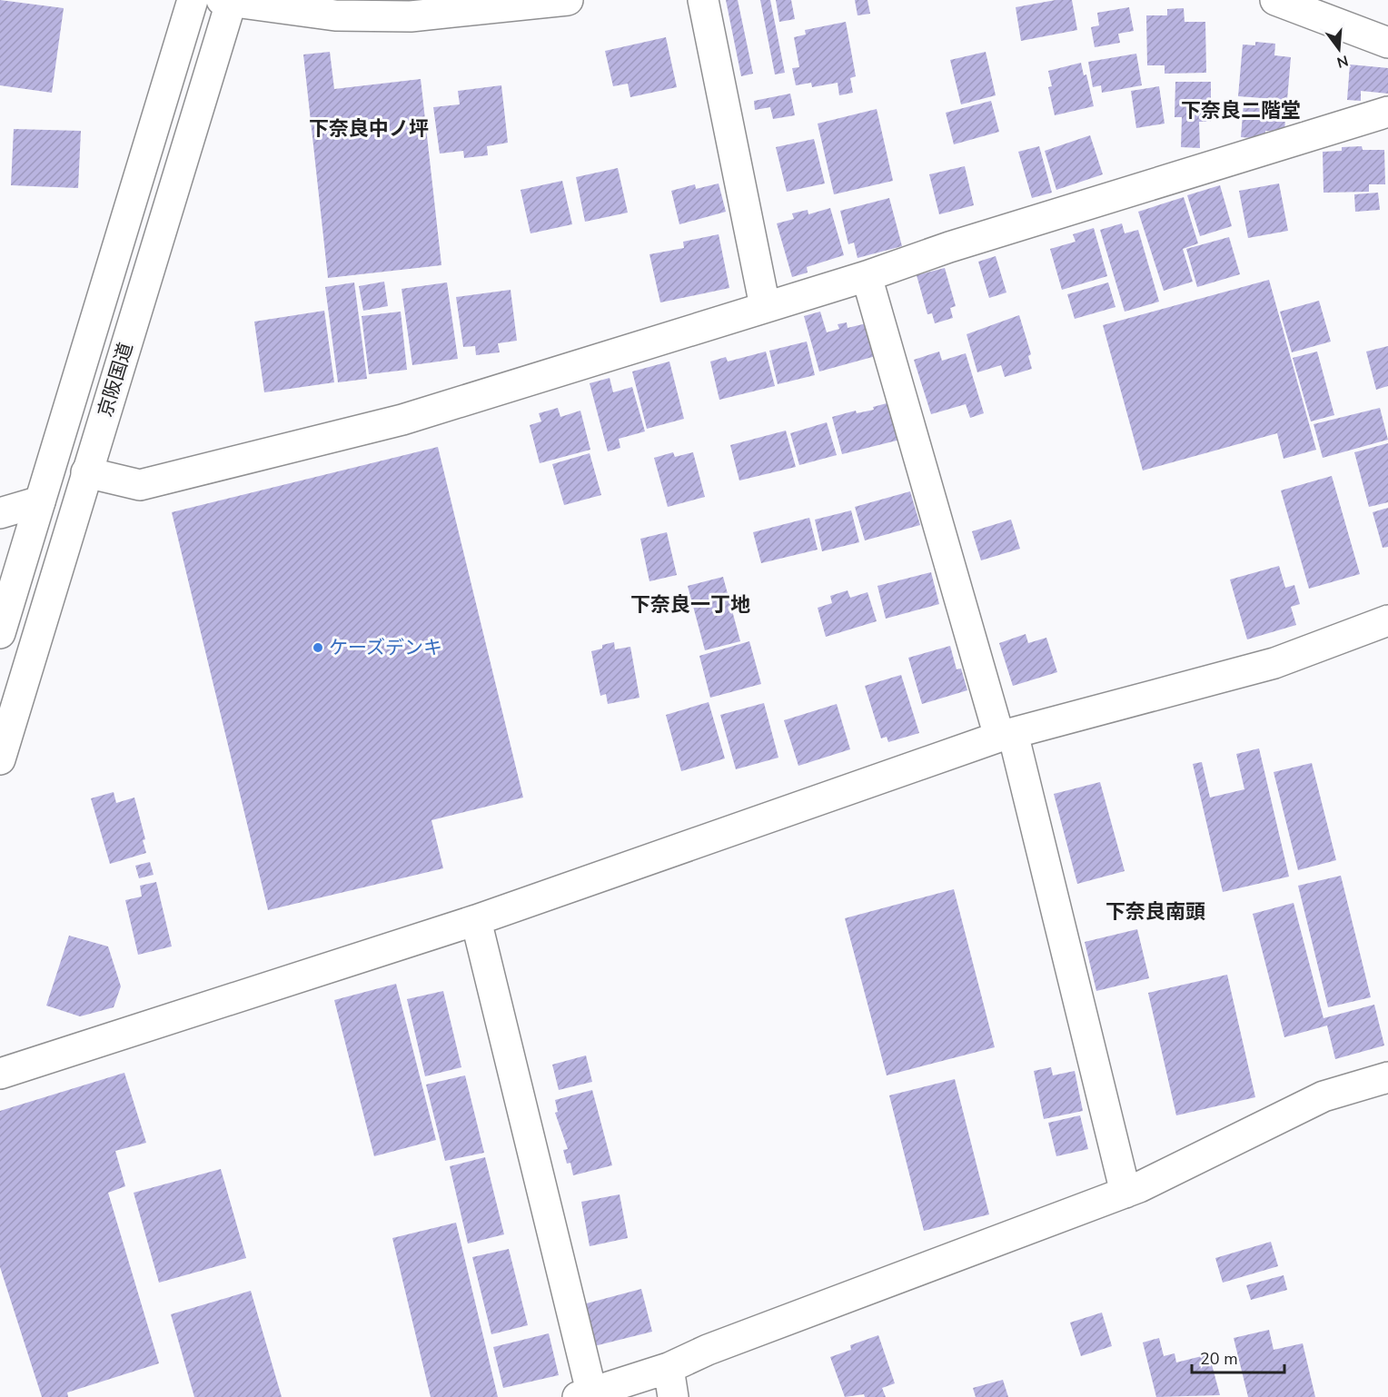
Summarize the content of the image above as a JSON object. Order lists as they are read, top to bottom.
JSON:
{
  "streets": {
    "main road": ["京阪国道"]
  },
  "districts": [
    "下奈良二階堂",
    "下奈良中ノ坪",
    "下奈良一丁地",
    "下奈良南頭"
  ],
  "places": ["ケーズデンキ"],
  "scale_bar": "20 m",
  "north": "bottom"
}
